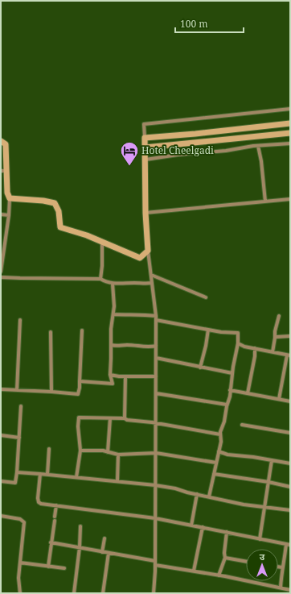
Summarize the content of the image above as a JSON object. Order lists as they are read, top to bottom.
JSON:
{
  "places": {
    "hotel": ["Hotel Cheelgadi"]
  },
  "scale_bar": "100 m",
  "north": "top"
}
